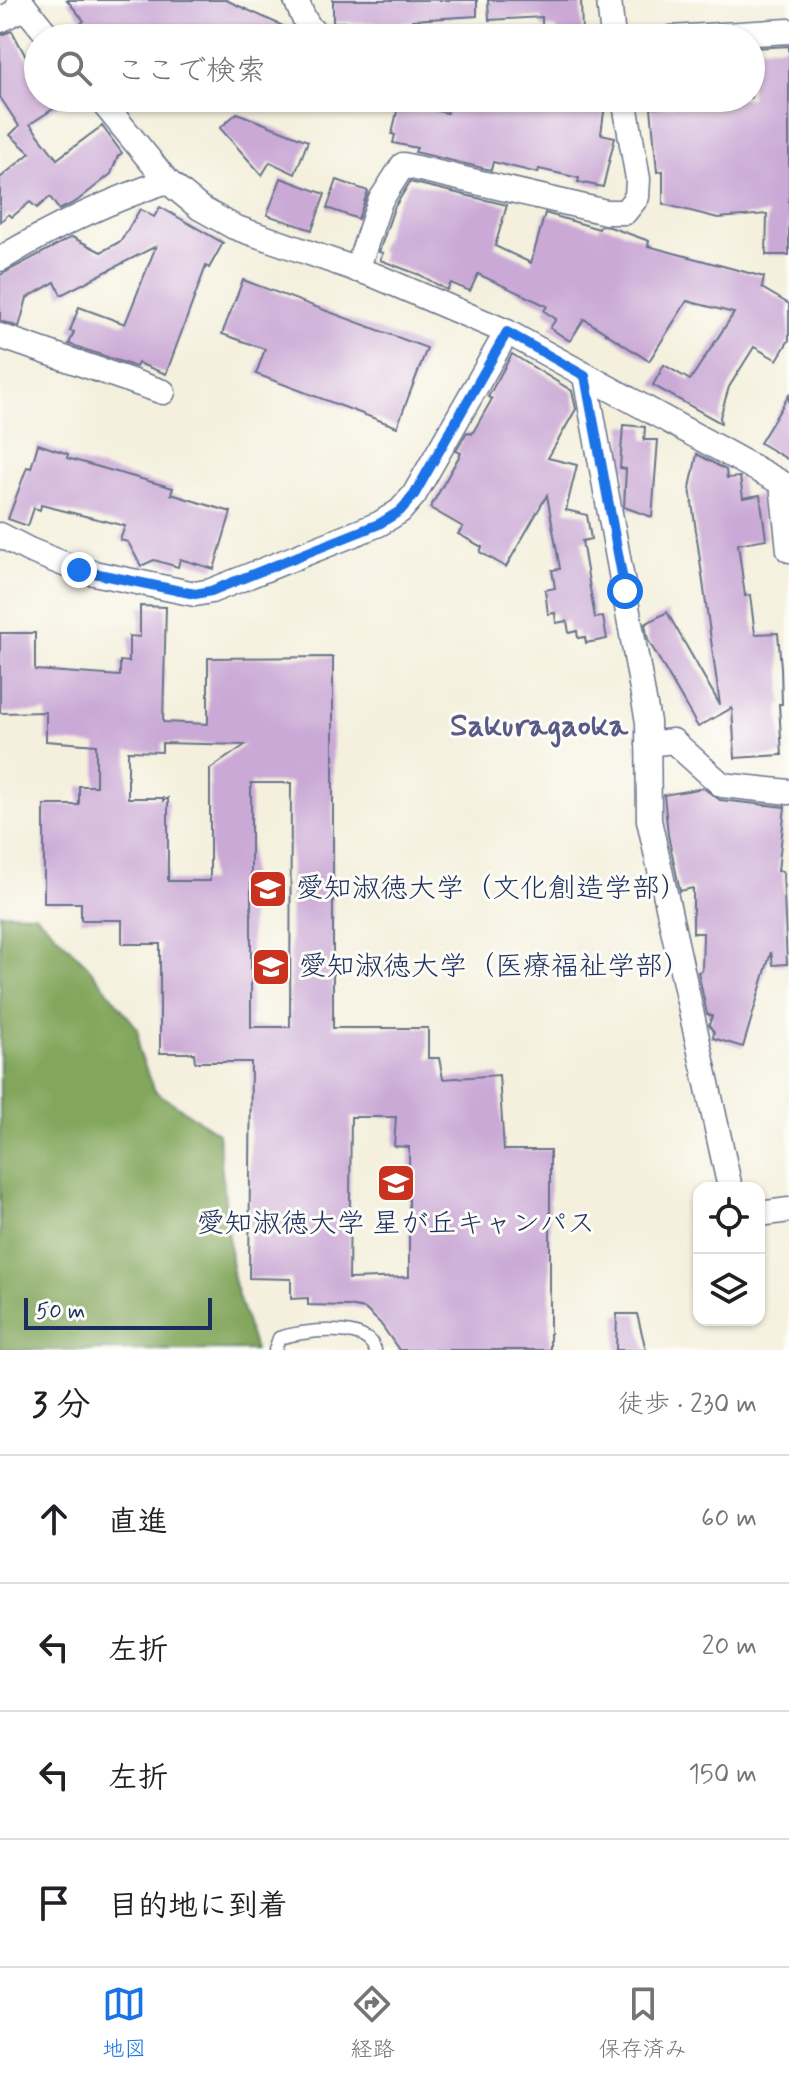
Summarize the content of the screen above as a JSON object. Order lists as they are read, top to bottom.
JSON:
{
  "districts": ["Sakuragaoka"],
  "places": {
    "school or university": ["愛知淑徳大学（文化創造学部）", "愛知淑徳大学（医療福祉学部）", "愛知淑徳大学 星が丘キャンパス"]
  },
  "scale_bar": "50 m",
  "page": {
    "search": "ここで検索",
    "scale": "50 m",
    "heading": ["3 分", "徒歩 · 230 m"],
    "list": [
      ["直進", "60 m"],
      ["左折", "20 m"],
      ["左折", "150 m"],
      "目的地に到着"
    ],
    "nav": ["地図", "経路", "保存済み"]
  }
}
